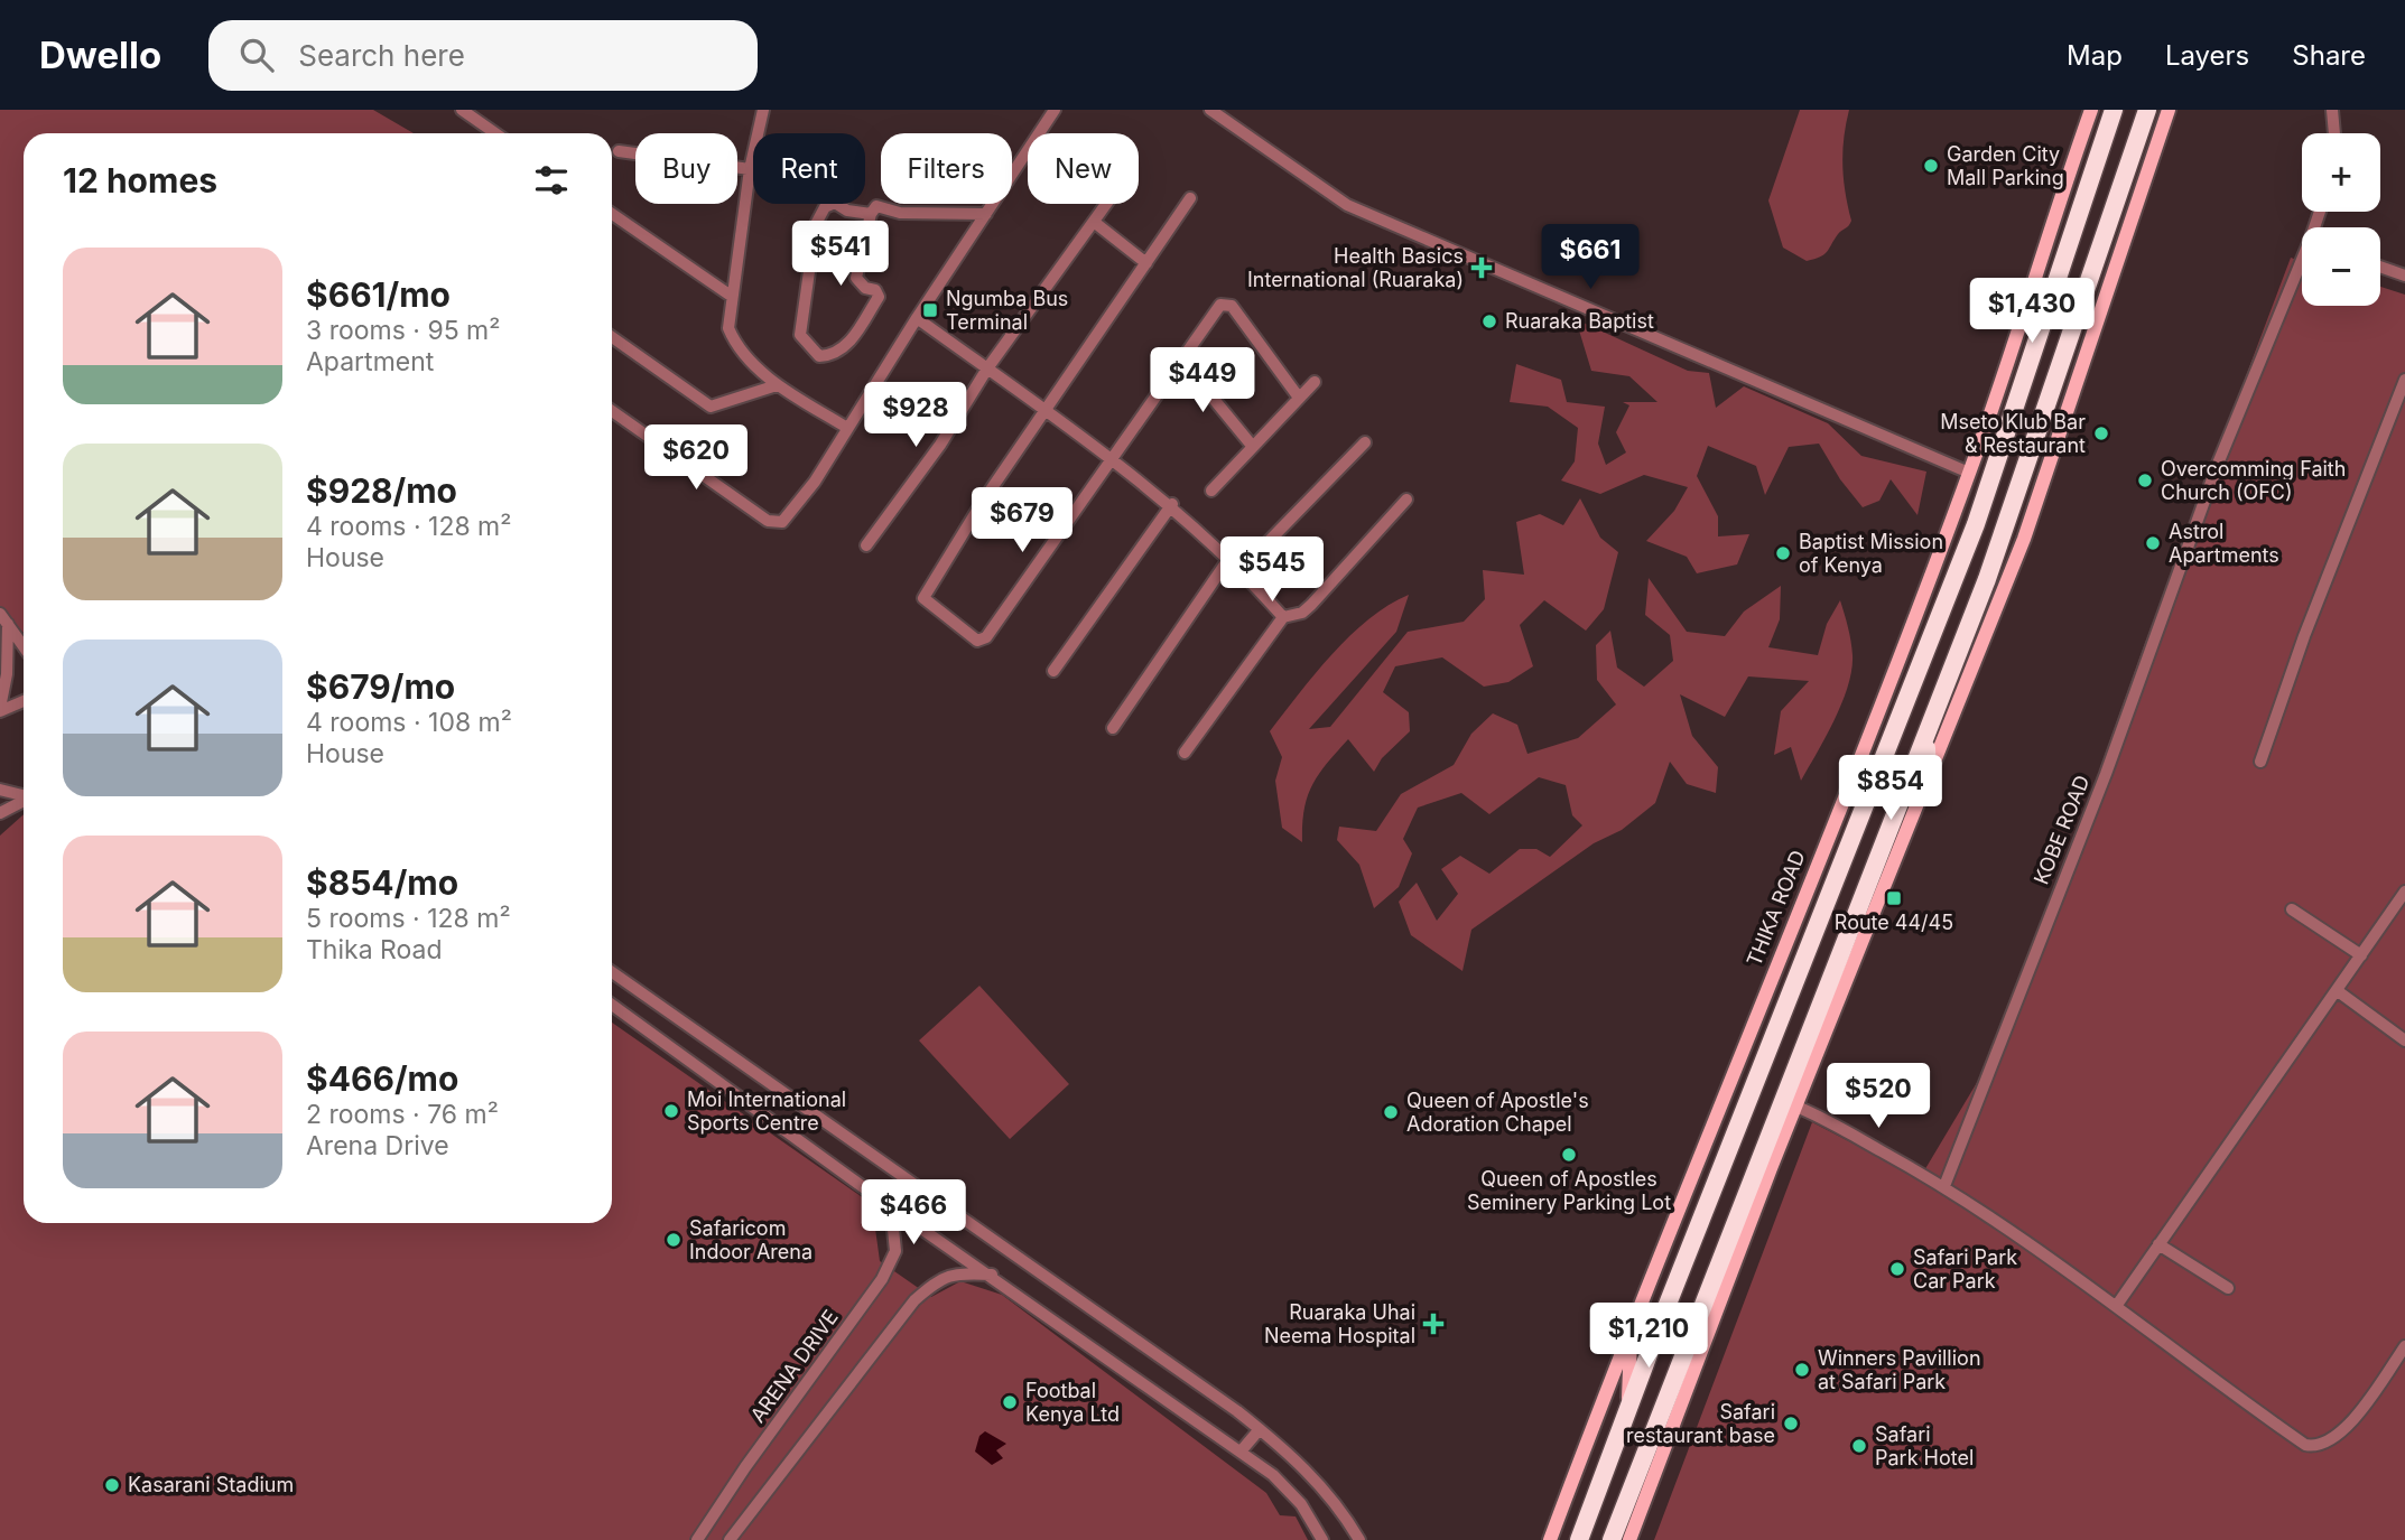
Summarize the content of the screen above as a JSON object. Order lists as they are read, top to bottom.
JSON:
{
  "streets": {
    "main road": ["THIKA ROAD"],
    "street": ["KOBE ROAD", "ARENA DRIVE"]
  },
  "places": {
    "other": [
      "Garden City Mall Parking",
      "Ruaraka Baptist",
      "Mseto Klub Bar & Restaurant",
      "Overcomming Faith Church (OFC)",
      "Astrol Apartments",
      "Baptist Mission of Kenya",
      "Moi International Sports Centre",
      "Queen of Apostle's Adoration Chapel",
      "Queen of Apostles Seminery Parking Lot",
      "Safaricom Indoor Arena",
      "Safari Park Car Park",
      "Winners Pavillion at Safari Park",
      "Footbal Kenya Ltd",
      "Safari restaurant base",
      "Safari Park Hotel",
      "Kasarani Stadium"
    ],
    "health": ["Health Basics International (Ruaraka)", "Ruaraka Uhai Neema Hospital"],
    "transit": ["Ngumba Bus Terminal", "Route 44/45"]
  },
  "page": {
    "header": "Dwello",
    "search": "Search here",
    "nav": ["Map", "Layers", "Share"],
    "map_buttons": ["+", "−"],
    "chip": [
      "Buy",
      "Rent",
      "Filters",
      "New"
    ],
    "heading": "12 homes",
    "price": [
      "$541",
      "$661",
      "$1,430",
      "$449",
      "$928",
      "$620",
      "$679",
      "$545",
      "$854",
      "$520",
      "$466",
      "$1,210"
    ],
    "list": [
      {
        "name": "$661/mo",
        "note": "3 rooms · 95 m² · Apartment"
      },
      {
        "name": "$928/mo",
        "note": "4 rooms · 128 m² · House"
      },
      {
        "name": "$679/mo",
        "note": "4 rooms · 108 m² · House"
      },
      {
        "name": "$854/mo",
        "note": "5 rooms · 128 m² · Thika Road"
      },
      {
        "name": "$466/mo",
        "note": "2 rooms · 76 m² · Arena Drive"
      }
    ]
  }
}
